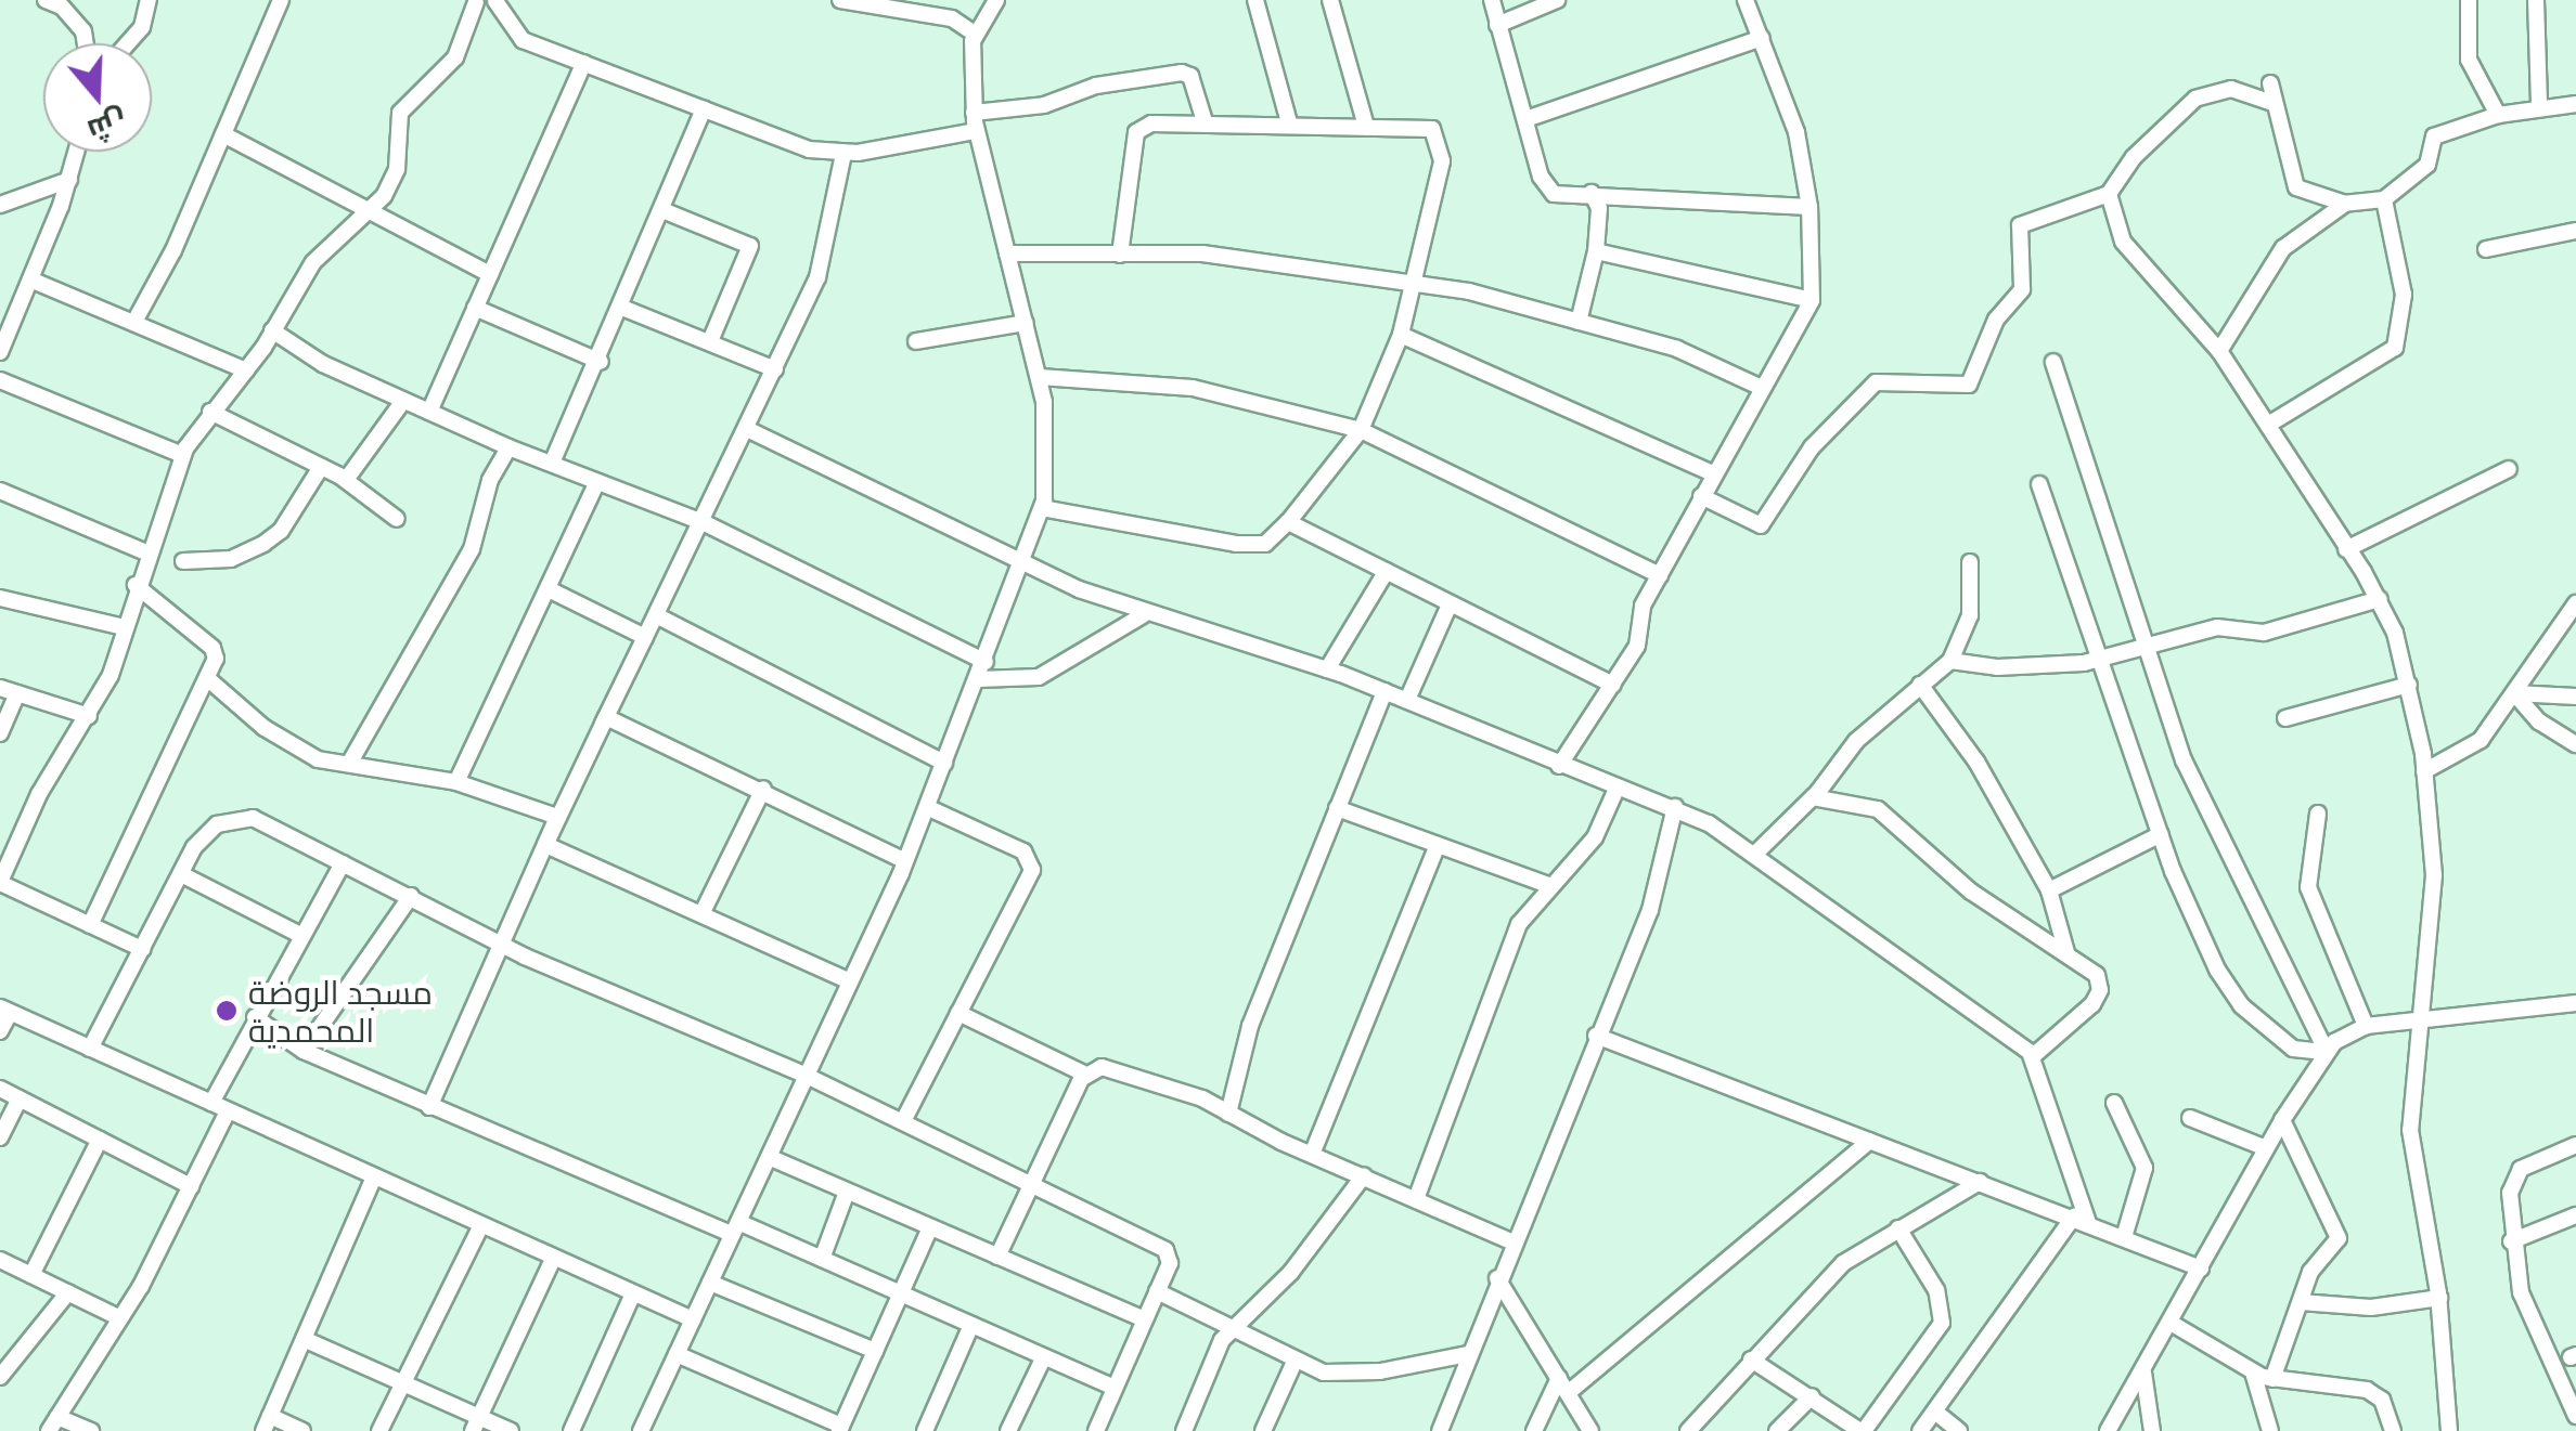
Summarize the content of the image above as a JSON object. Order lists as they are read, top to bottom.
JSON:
{
  "places": ["مسجد الروضة المحمدية"],
  "north": "bottom"
}
